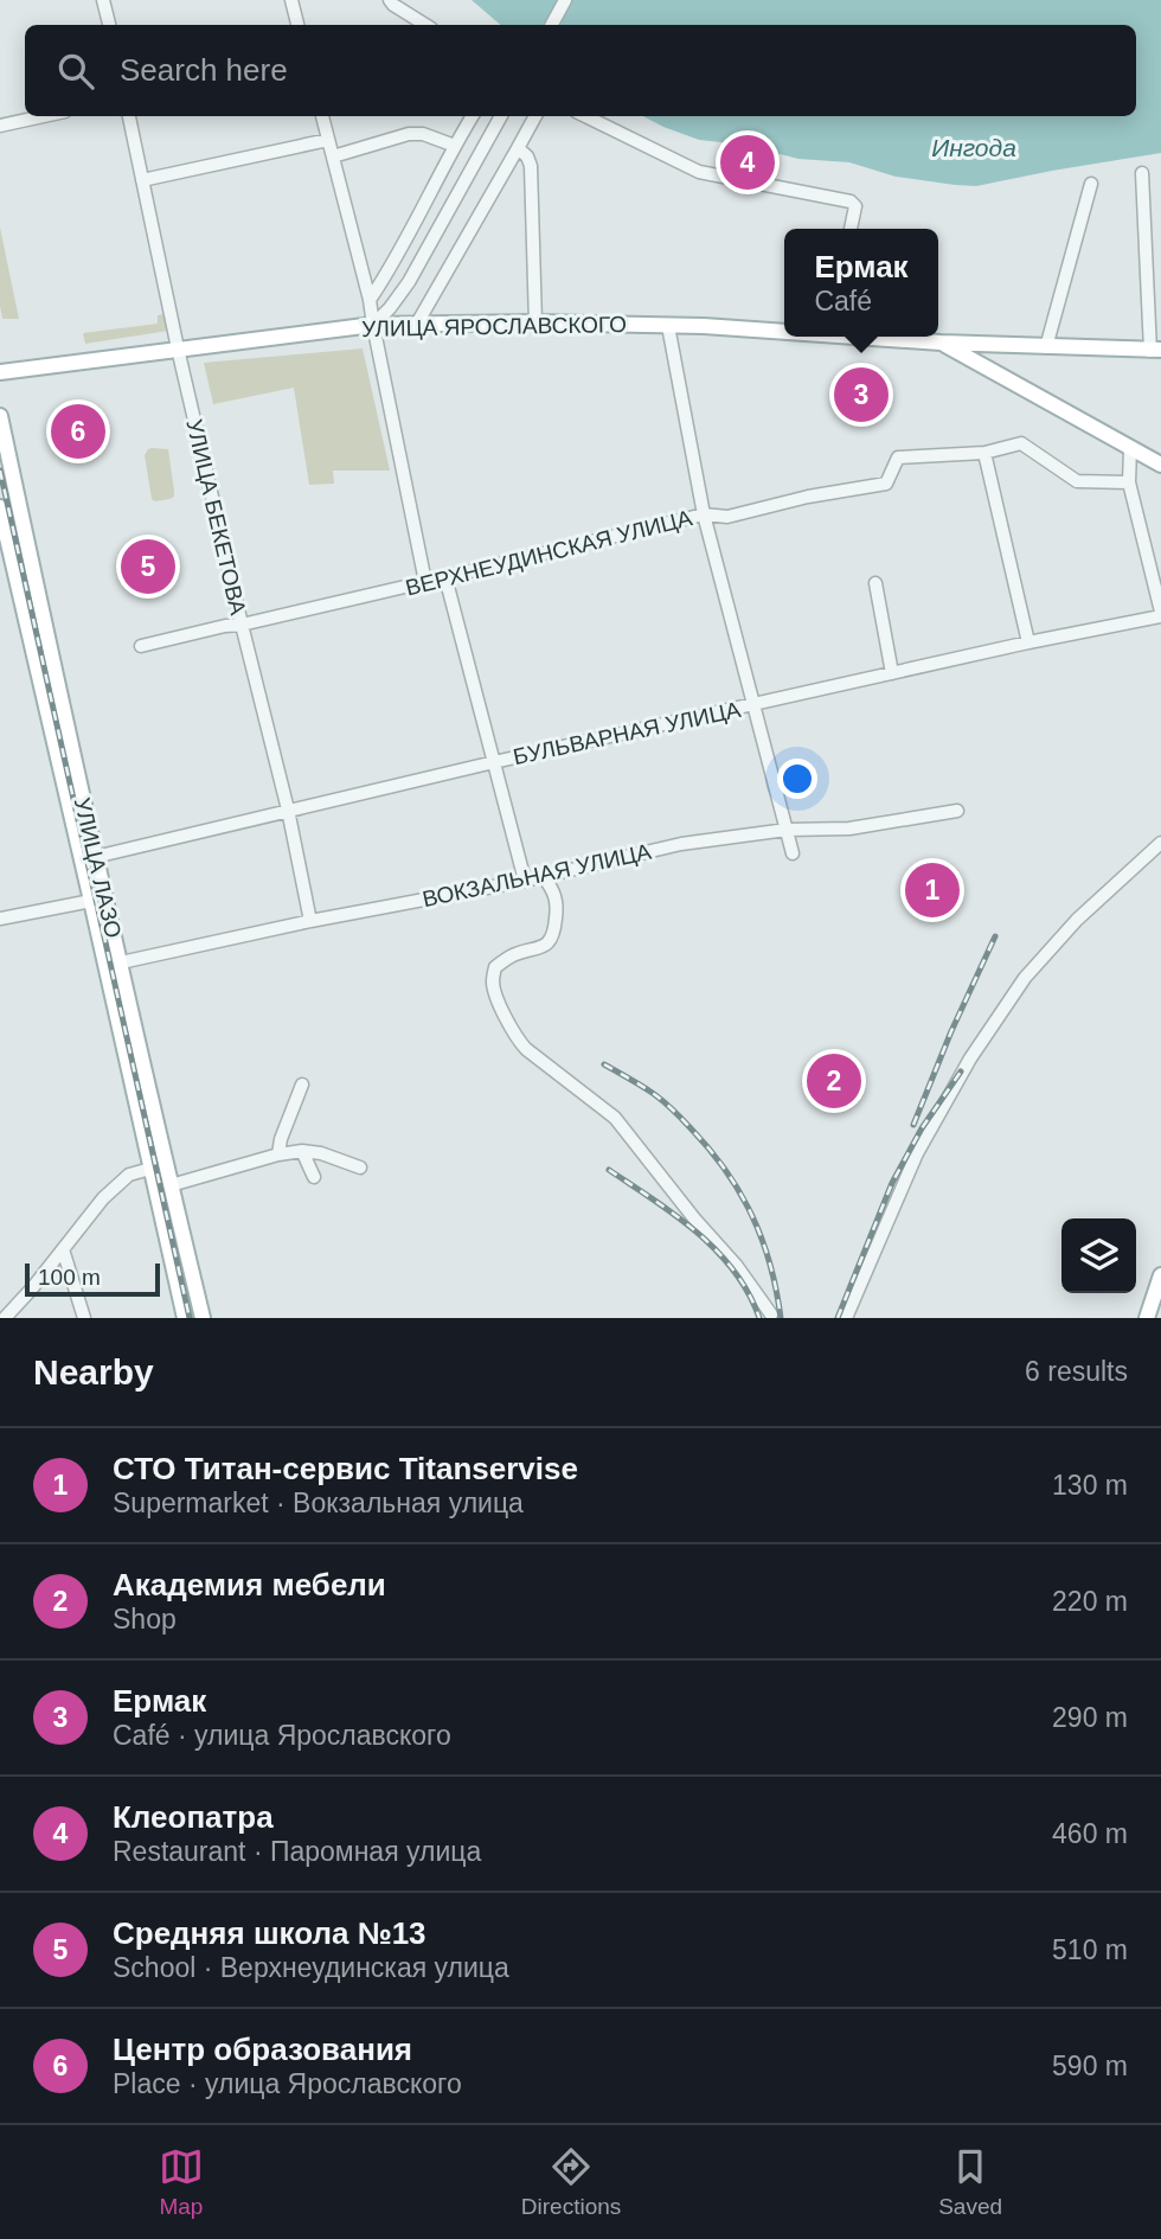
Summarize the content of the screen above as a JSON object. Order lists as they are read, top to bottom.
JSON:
{
  "streets": {
    "main road": ["УЛИЦА ЯРОСЛАВСКОГО", "УЛИЦА ЛАЗО"],
    "street": [
      "УЛИЦА БЕКЕТОВА",
      "ВЕРХНЕУДИНСКАЯ УЛИЦА",
      "БУЛЬВАРНАЯ УЛИЦА",
      "ВОКЗАЛЬНАЯ УЛИЦА"
    ]
  },
  "crossings": [
    ["УЛИЦА ЯРОСЛАВСКОГО", "УЛИЦА БЕКЕТОВА"],
    ["УЛИЦА БЕКЕТОВА", "ВЕРХНЕУДИНСКАЯ УЛИЦА"],
    ["УЛИЦА БЕКЕТОВА", "БУЛЬВАРНАЯ УЛИЦА"],
    ["УЛИЦА БЕКЕТОВА", "ВОКЗАЛЬНАЯ УЛИЦА"],
    ["БУЛЬВАРНАЯ УЛИЦА", "УЛИЦА ЛАЗО"],
    ["УЛИЦА ЛАЗО", "ВОКЗАЛЬНАЯ УЛИЦА"]
  ],
  "water": ["Ингода"],
  "scale_bar": "100 m",
  "page": {
    "search": "Search here",
    "pins": [
      "4",
      "3",
      "6",
      "5",
      "1",
      "2"
    ],
    "popup": ["Ермак", "Café"],
    "scale": "100 m",
    "heading": ["Nearby", "6 results"],
    "list": [
      {
        "mark": "1",
        "name": "СТО Титан-сервис Titanservise",
        "note": "Supermarket · Вокзальная улица",
        "value": "130 m"
      },
      {
        "mark": "2",
        "name": "Академия мебели",
        "note": "Shop",
        "value": "220 m"
      },
      {
        "mark": "3",
        "name": "Ермак",
        "note": "Café · улица Ярославского",
        "value": "290 m"
      },
      {
        "mark": "4",
        "name": "Клеопатра",
        "note": "Restaurant · Паромная улица",
        "value": "460 m"
      },
      {
        "mark": "5",
        "name": "Средняя школа №13",
        "note": "School · Верхнеудинская улица",
        "value": "510 m"
      },
      {
        "mark": "6",
        "name": "Центр образования",
        "note": "Place · улица Ярославского",
        "value": "590 m"
      }
    ],
    "nav": ["Map", "Directions", "Saved"]
  }
}
